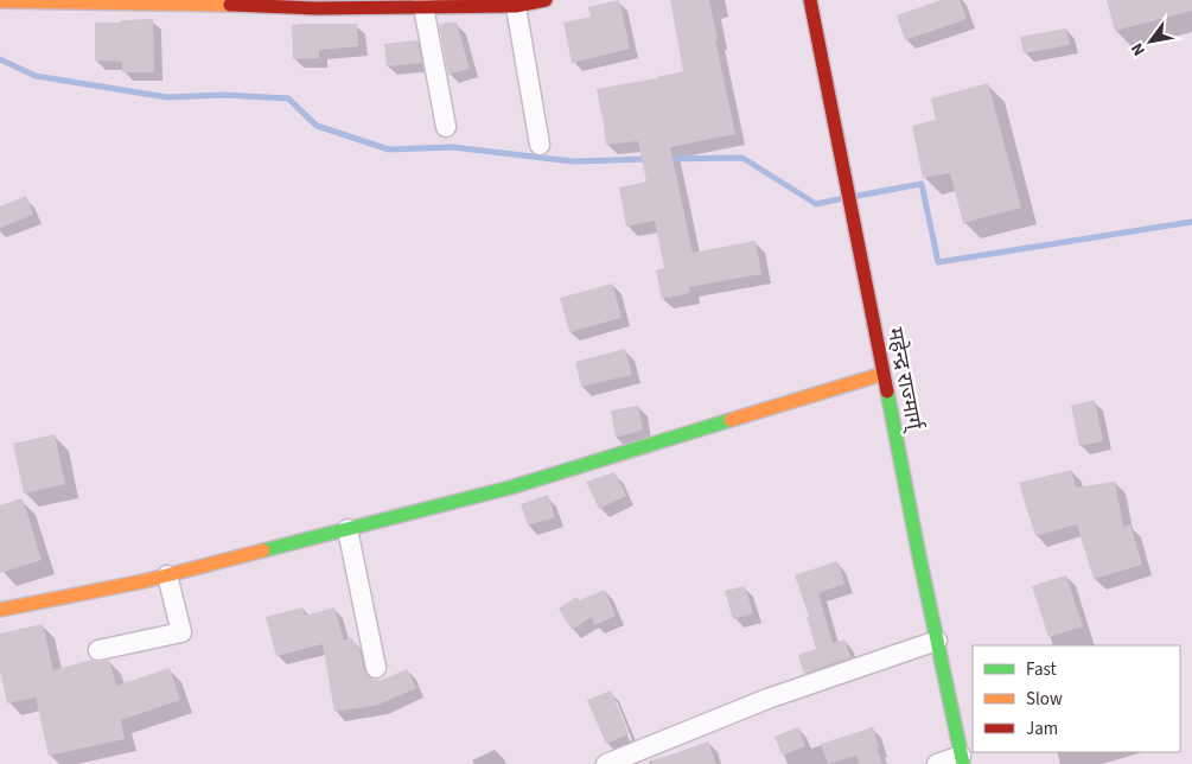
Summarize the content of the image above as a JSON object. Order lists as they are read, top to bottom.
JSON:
{
  "streets": {
    "main road": ["महेन्द्र राज्मार्ग्"]
  },
  "legend": ["Fast", "Slow", "Jam"],
  "north": "bottom left"
}
